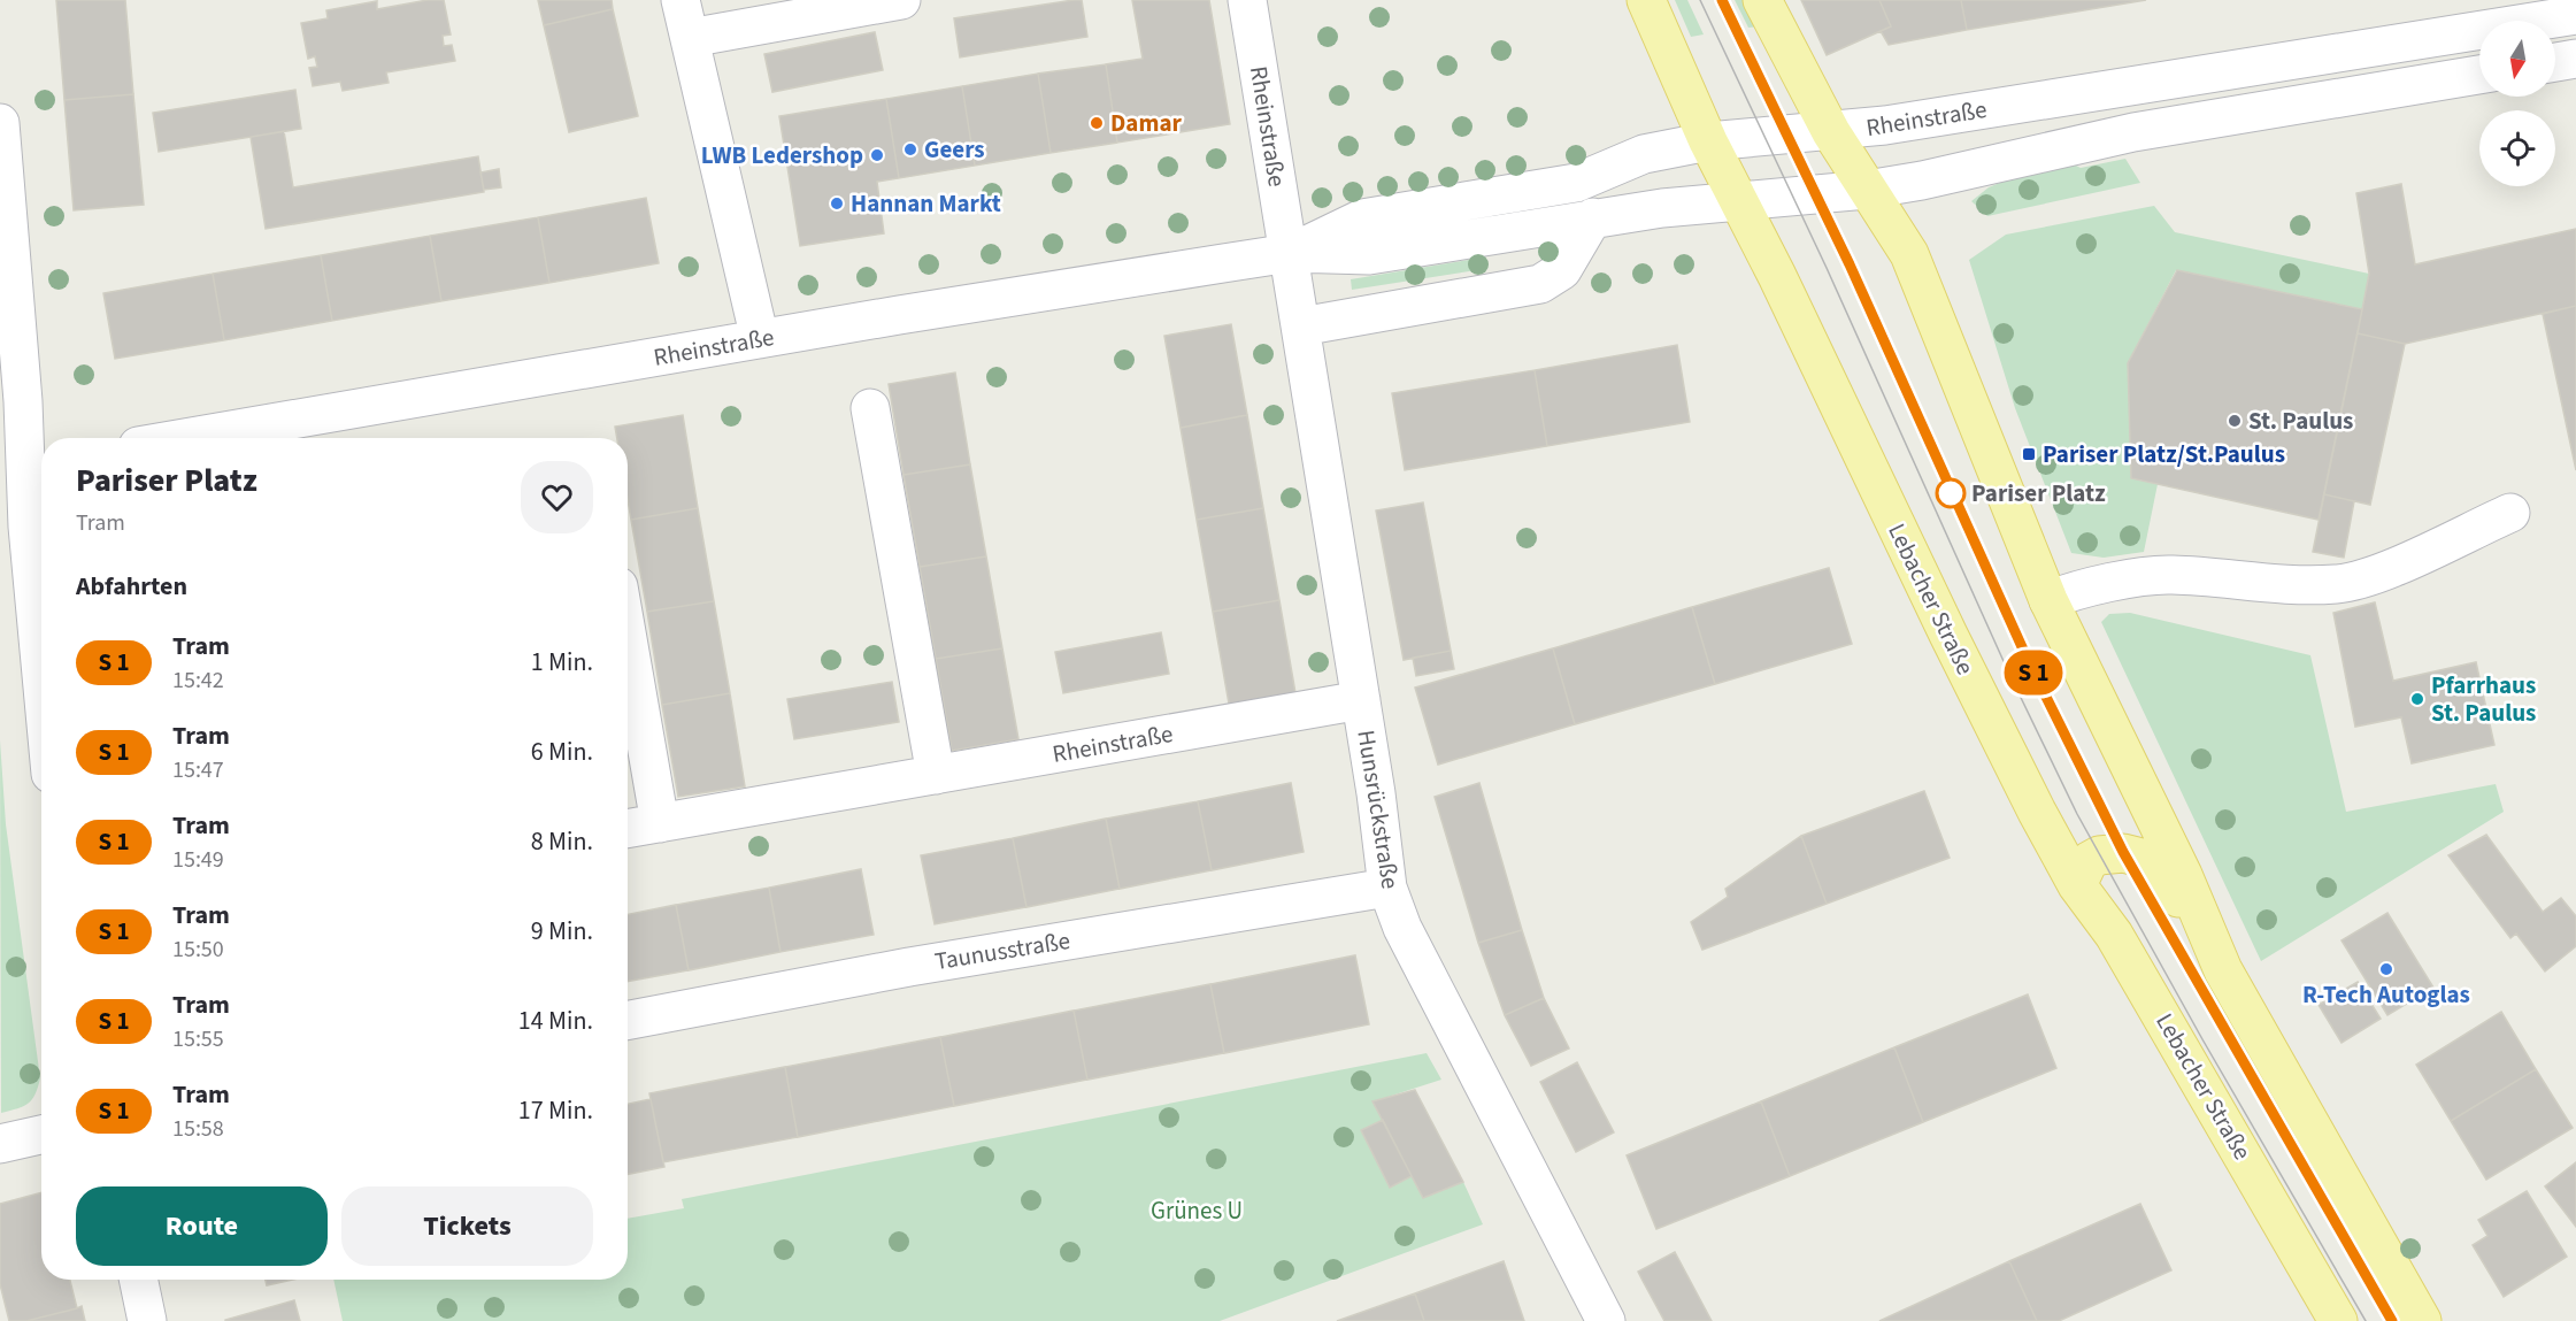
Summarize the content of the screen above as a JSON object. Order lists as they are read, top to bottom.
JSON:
{
  "streets": {
    "main road": ["Lebacher Straße"],
    "street": ["Rheinstraße", "Hunsrückstraße", "Taunusstraße"]
  },
  "crossings": [
    ["Rheinstraße", "Lebacher Straße"],
    ["Rheinstraße", "Hunsrückstraße"],
    ["Hunsrückstraße", "Taunusstraße"]
  ],
  "parks": ["Grünes U"],
  "places": {
    "other": [
      "Damar",
      "Geers",
      "LWB Ledershop",
      "Hannan Markt",
      "St. Paulus",
      "Pariser Platz",
      "Pfarrhaus St. Paulus",
      "R-Tech Autoglas"
    ],
    "transit": ["Pariser Platz/St.Paulus"]
  },
  "north": "bottom",
  "page": {
    "on_map": "S 1",
    "heading": [
      ["Pariser Platz", "Tram"],
      "Abfahrten"
    ],
    "list": [
      {
        "mark": "S 1",
        "name": "Tram",
        "note": "15:42",
        "value": "1 Min."
      },
      {
        "mark": "S 1",
        "name": "Tram",
        "note": "15:47",
        "value": "6 Min."
      },
      {
        "mark": "S 1",
        "name": "Tram",
        "note": "15:49",
        "value": "8 Min."
      },
      {
        "mark": "S 1",
        "name": "Tram",
        "note": "15:50",
        "value": "9 Min."
      },
      {
        "mark": "S 1",
        "name": "Tram",
        "note": "15:55",
        "value": "14 Min."
      },
      {
        "mark": "S 1",
        "name": "Tram",
        "note": "15:58",
        "value": "17 Min."
      }
    ],
    "buttons": ["Route", "Tickets"]
  }
}
